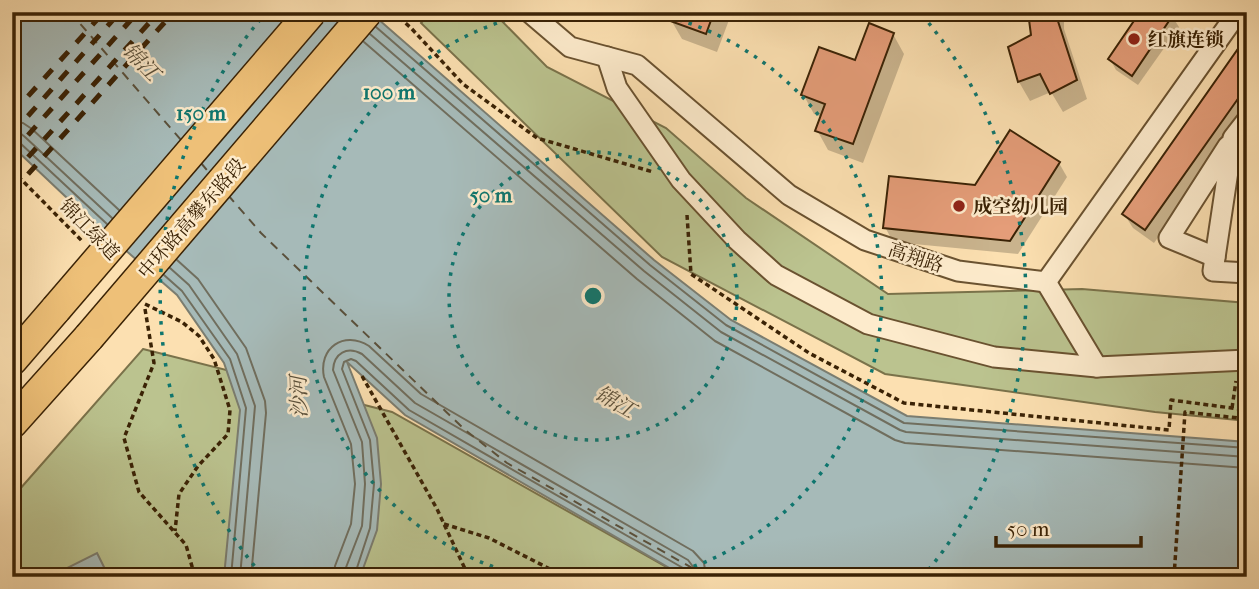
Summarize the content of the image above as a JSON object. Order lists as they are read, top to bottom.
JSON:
{
  "streets": {
    "main road": ["中环路高攀东路段"],
    "street": ["高翔路"],
    "path": ["锦江绿道"]
  },
  "water": ["锦江", "沙河"],
  "places": ["红旗连锁", "成空幼儿园"],
  "scale_bar": "50 m",
  "rings": ["100 m", "150 m", "50 m"]
}
